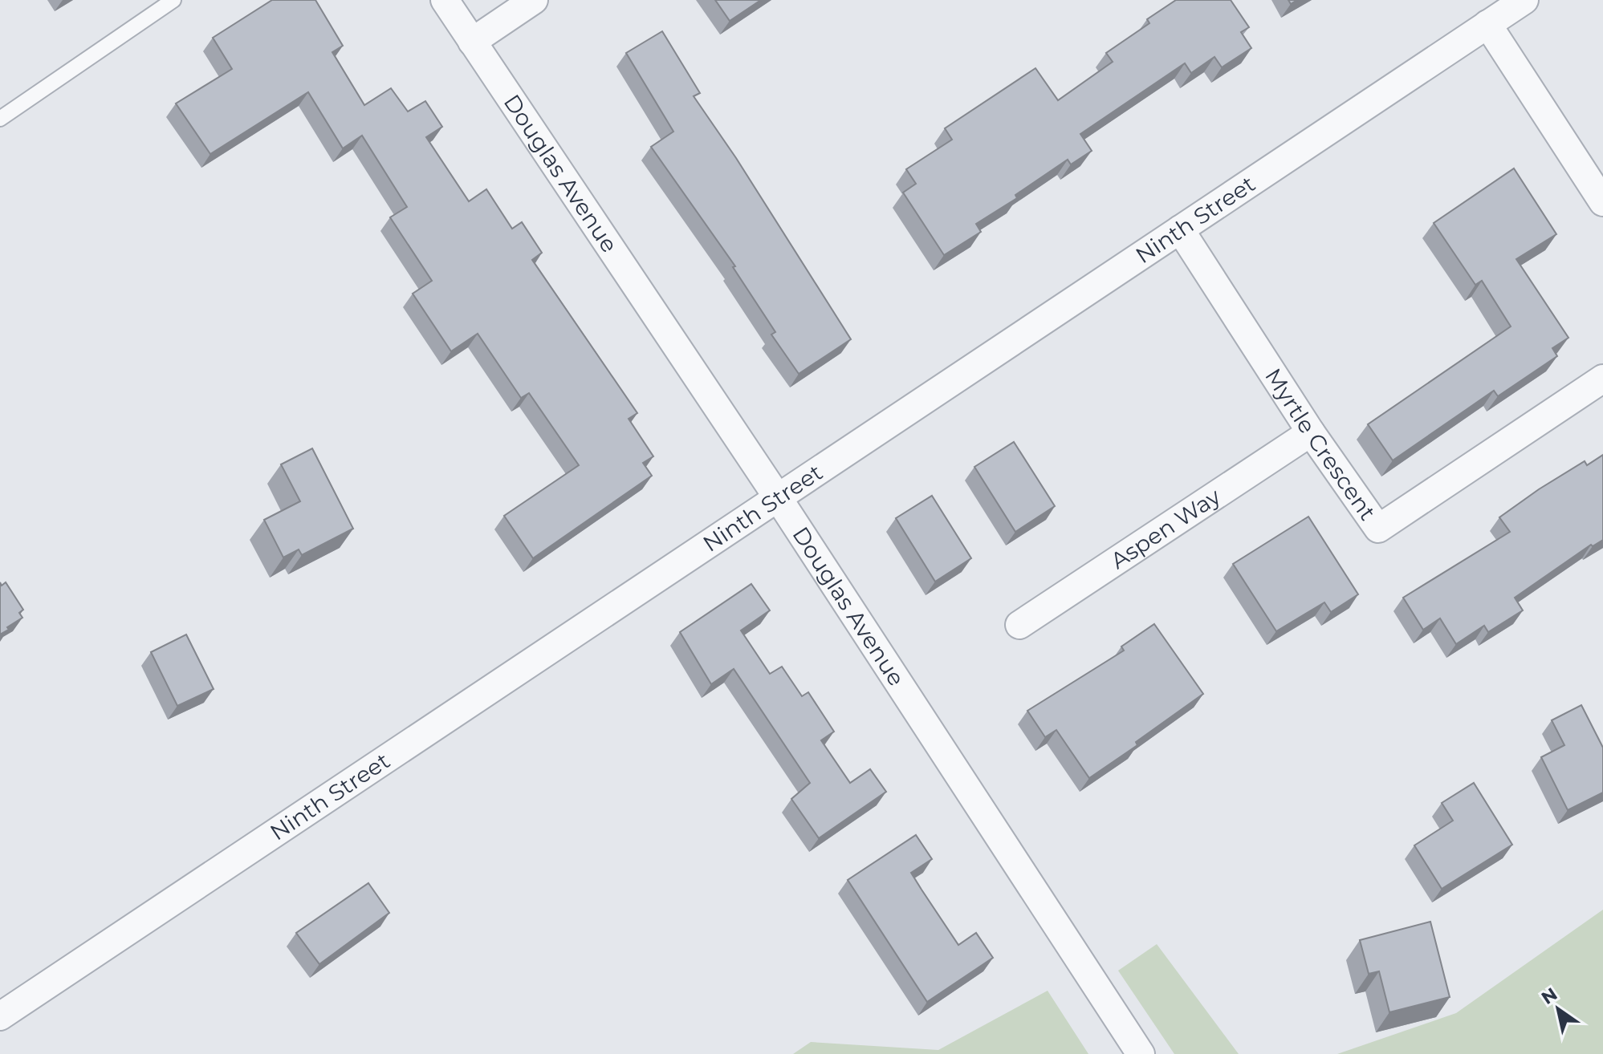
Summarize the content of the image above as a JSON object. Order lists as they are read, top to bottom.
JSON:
{
  "streets": {
    "street": [
      "Douglas Avenue",
      "Ninth Street",
      "Myrtle Crescent",
      "Aspen Way"
    ]
  },
  "crossings": [
    ["Douglas Avenue", "Ninth Street"],
    ["Ninth Street", "Myrtle Crescent"],
    ["Myrtle Crescent", "Aspen Way"]
  ],
  "north": "top left"
}
